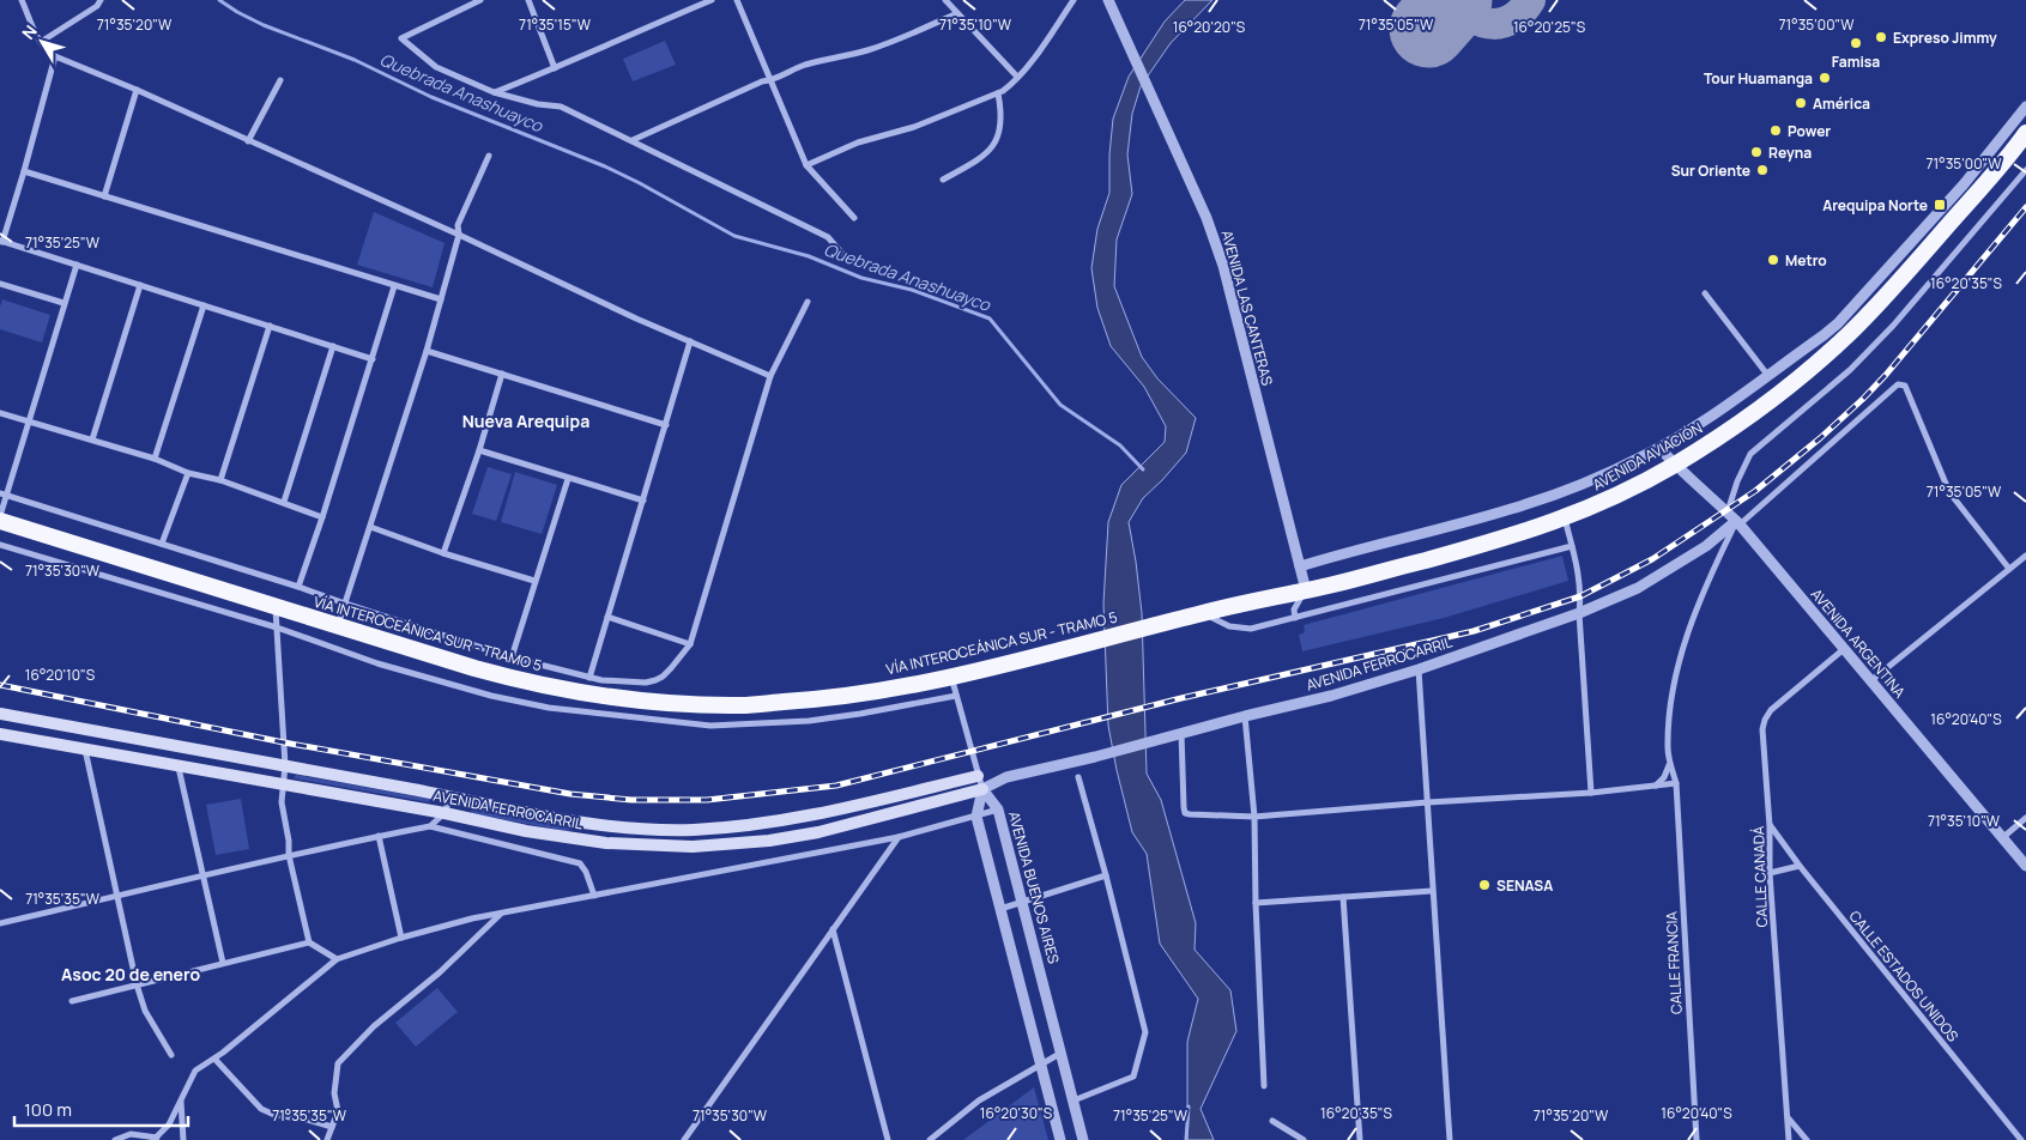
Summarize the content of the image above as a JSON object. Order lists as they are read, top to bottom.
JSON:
{
  "streets": {
    "highway": ["AVENIDA AVIACIÓN", "VÍA INTEROCEÁNICA SUR - TRAMO 5"],
    "main road": ["AVENIDA FERROCARRIL"],
    "street": [
      "AVENIDA LAS CANTERAS",
      "AVENIDA ARGENTINA",
      "CALLE CANADÁ",
      "AVENIDA BUENOS AIRES",
      "CALLE FRANCIA",
      "CALLE ESTADOS UNIDOS"
    ]
  },
  "crossings": [
    ["AVENIDA LAS CANTERAS", "AVENIDA AVIACIÓN"],
    ["AVENIDA AVIACIÓN", "VÍA INTEROCEÁNICA SUR - TRAMO 5"],
    ["AVENIDA AVIACIÓN", "AVENIDA ARGENTINA"],
    ["AVENIDA ARGENTINA", "AVENIDA FERROCARRIL"],
    ["AVENIDA ARGENTINA", "CALLE CANADÁ"],
    ["AVENIDA ARGENTINA", "CALLE FRANCIA"],
    ["AVENIDA FERROCARRIL", "AVENIDA BUENOS AIRES"],
    ["AVENIDA FERROCARRIL", "CALLE FRANCIA"],
    ["CALLE CANADÁ", "CALLE ESTADOS UNIDOS"]
  ],
  "districts": ["Nueva Arequipa", "Asoc 20 de enero"],
  "water": ["Quebrada Anashuayco"],
  "places": {
    "other": [
      "Expreso Jimmy",
      "Famisa",
      "Tour Huamanga",
      "América",
      "Power",
      "Reyna",
      "Sur Oriente",
      "Metro",
      "SENASA"
    ],
    "transit": ["Arequipa Norte"]
  },
  "scale_bar": "100 m",
  "north": "top left",
  "coordinates": [
    "71°35'20\"W",
    "71°35'15\"W",
    "71°35'10\"W",
    "71°35'05\"W",
    "71°35'00\"W",
    "16°20'20\"S",
    "16°20'25\"S",
    "71°35'25\"W",
    "16°20'35\"S",
    "71°35'30\"W",
    "16°20'10\"S",
    "16°20'40\"S",
    "71°35'35\"W",
    "16°20'30\"S"
  ]
}
